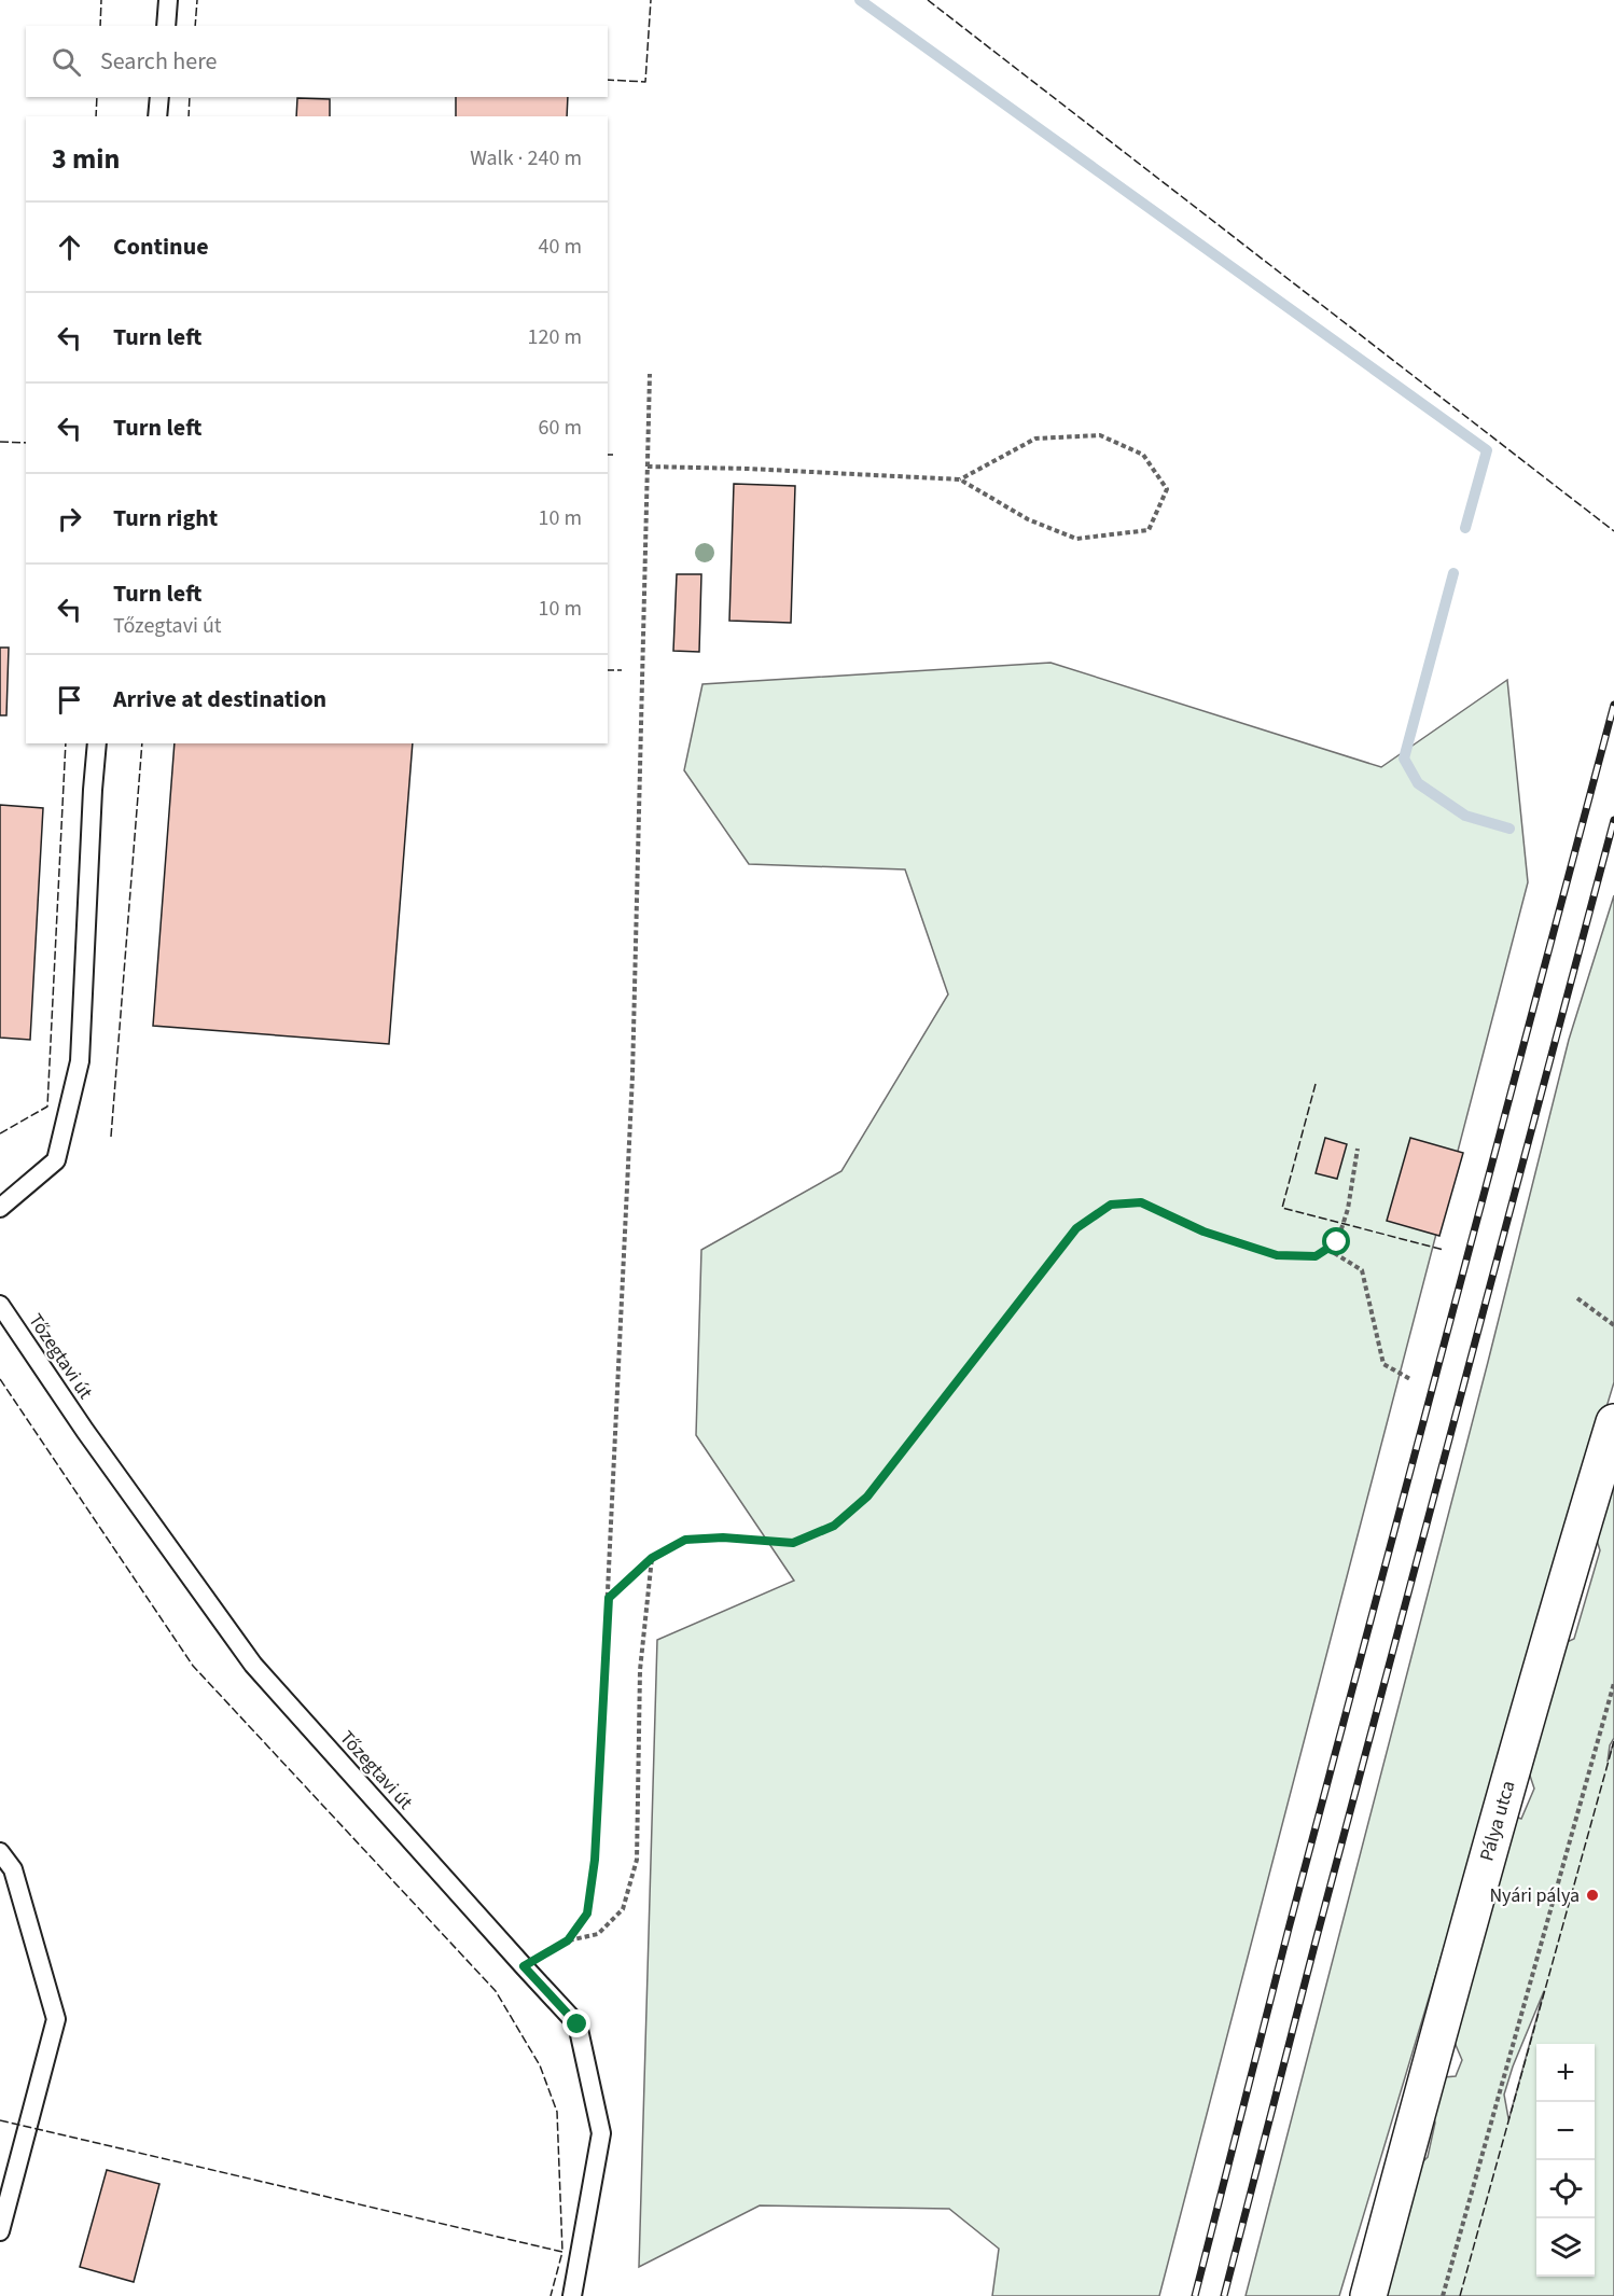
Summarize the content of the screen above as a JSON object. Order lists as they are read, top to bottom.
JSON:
{
  "streets": {
    "street": ["Pálya utca"],
    "lane": ["Tőzegtavi út"]
  },
  "places": ["Nyári pálya"],
  "page": {
    "search": "Search here",
    "heading": ["3 min", "Walk · 240 m"],
    "list": [
      ["Continue", "40 m"],
      ["Turn left", "120 m"],
      ["Turn left", "60 m"],
      ["Turn right", "10 m"],
      ["Turn left", "Tőzegtavi út", "10 m"],
      "Arrive at destination"
    ],
    "map_buttons": ["+", "−"]
  }
}
